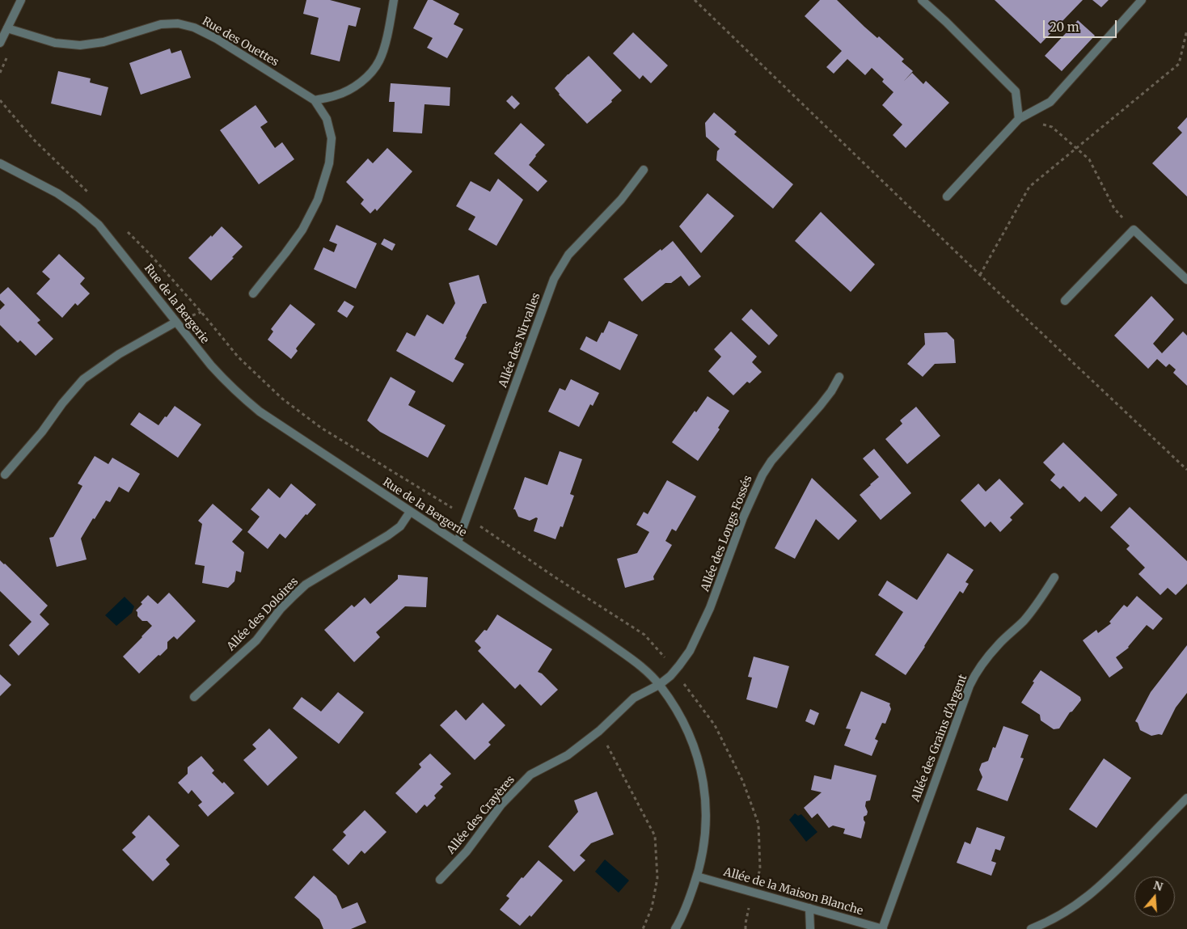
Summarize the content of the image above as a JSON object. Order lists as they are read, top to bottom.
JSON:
{
  "streets": {
    "street": [
      "Rue des Ouettes",
      "Rue de la Bergerie",
      "Allée des Nirvalles",
      "Allée des Longs Fossés",
      "Allée des Doloires",
      "Allée des Grains d'Argent",
      "Allée des Crayères",
      "Allée de la Maison Blanche"
    ]
  },
  "crossings": [
    ["Rue de la Bergerie", "Allée des Nirvalles"],
    ["Rue de la Bergerie", "Allée des Longs Fossés"],
    ["Rue de la Bergerie", "Allée des Doloires"],
    ["Rue de la Bergerie", "Allée des Crayères"],
    ["Rue de la Bergerie", "Allée de la Maison Blanche"],
    ["Allée des Longs Fossés", "Allée des Crayères"],
    ["Allée des Grains d'Argent", "Allée de la Maison Blanche"]
  ],
  "scale_bar": "20 m",
  "north": "top"
}
